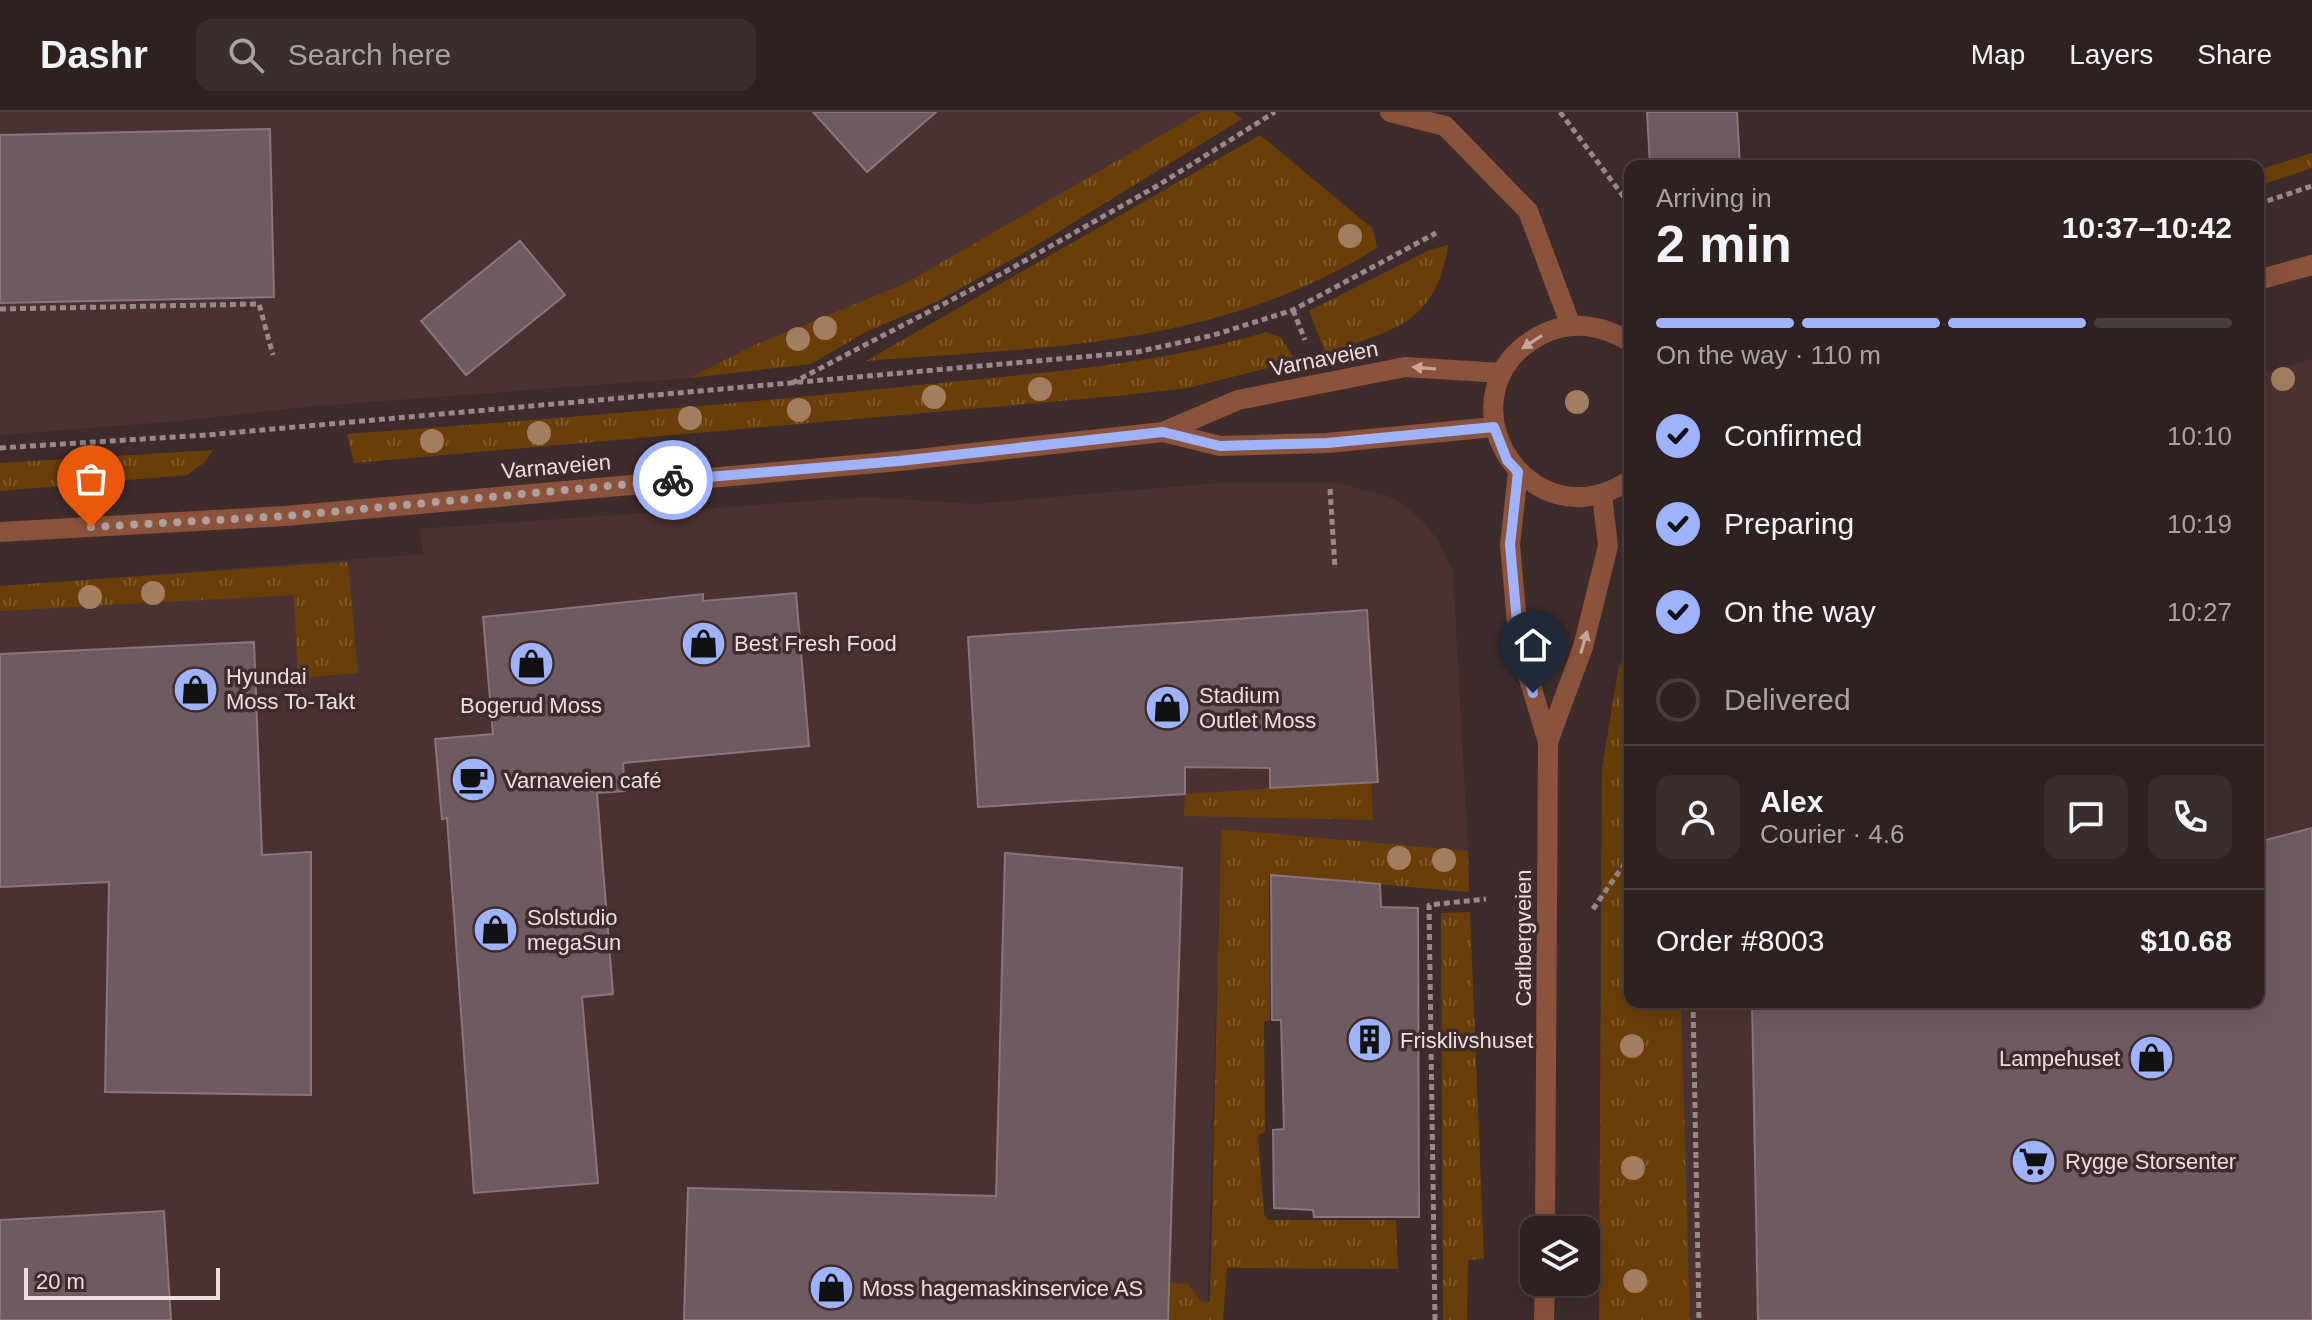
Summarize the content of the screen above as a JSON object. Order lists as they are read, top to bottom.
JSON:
{
  "streets": {
    "street": ["Varnaveien", "Carlbergveien"]
  },
  "places": {
    "shop": [
      "Best Fresh Food",
      "Bogerud Moss",
      "Hyundai Moss To-Takt",
      "Stadium Outlet Moss",
      "Solstudio megaSun",
      "Lampehuset",
      "Moss hagemaskinservice AS"
    ],
    "cafe": ["Varnaveien café"],
    "building": ["Frisklivshuset"],
    "supermarket": ["Rygge Storsenter"]
  },
  "scale_bar": "20 m",
  "page": {
    "header": "Dashr",
    "search": "Search here",
    "nav": ["Map", "Layers", "Share"],
    "heading": ["2 min", "Arriving in", "10:37–10:42"],
    "panel": [
      "Alex",
      "Courier · 4.6",
      "Order #8003",
      "$10.68"
    ],
    "bar": "On the way · 110 m",
    "list": [
      ["Confirmed", "10:10"],
      ["Preparing", "10:19"],
      ["On the way", "10:27"],
      "Delivered"
    ],
    "scale": "20 m"
  }
}
